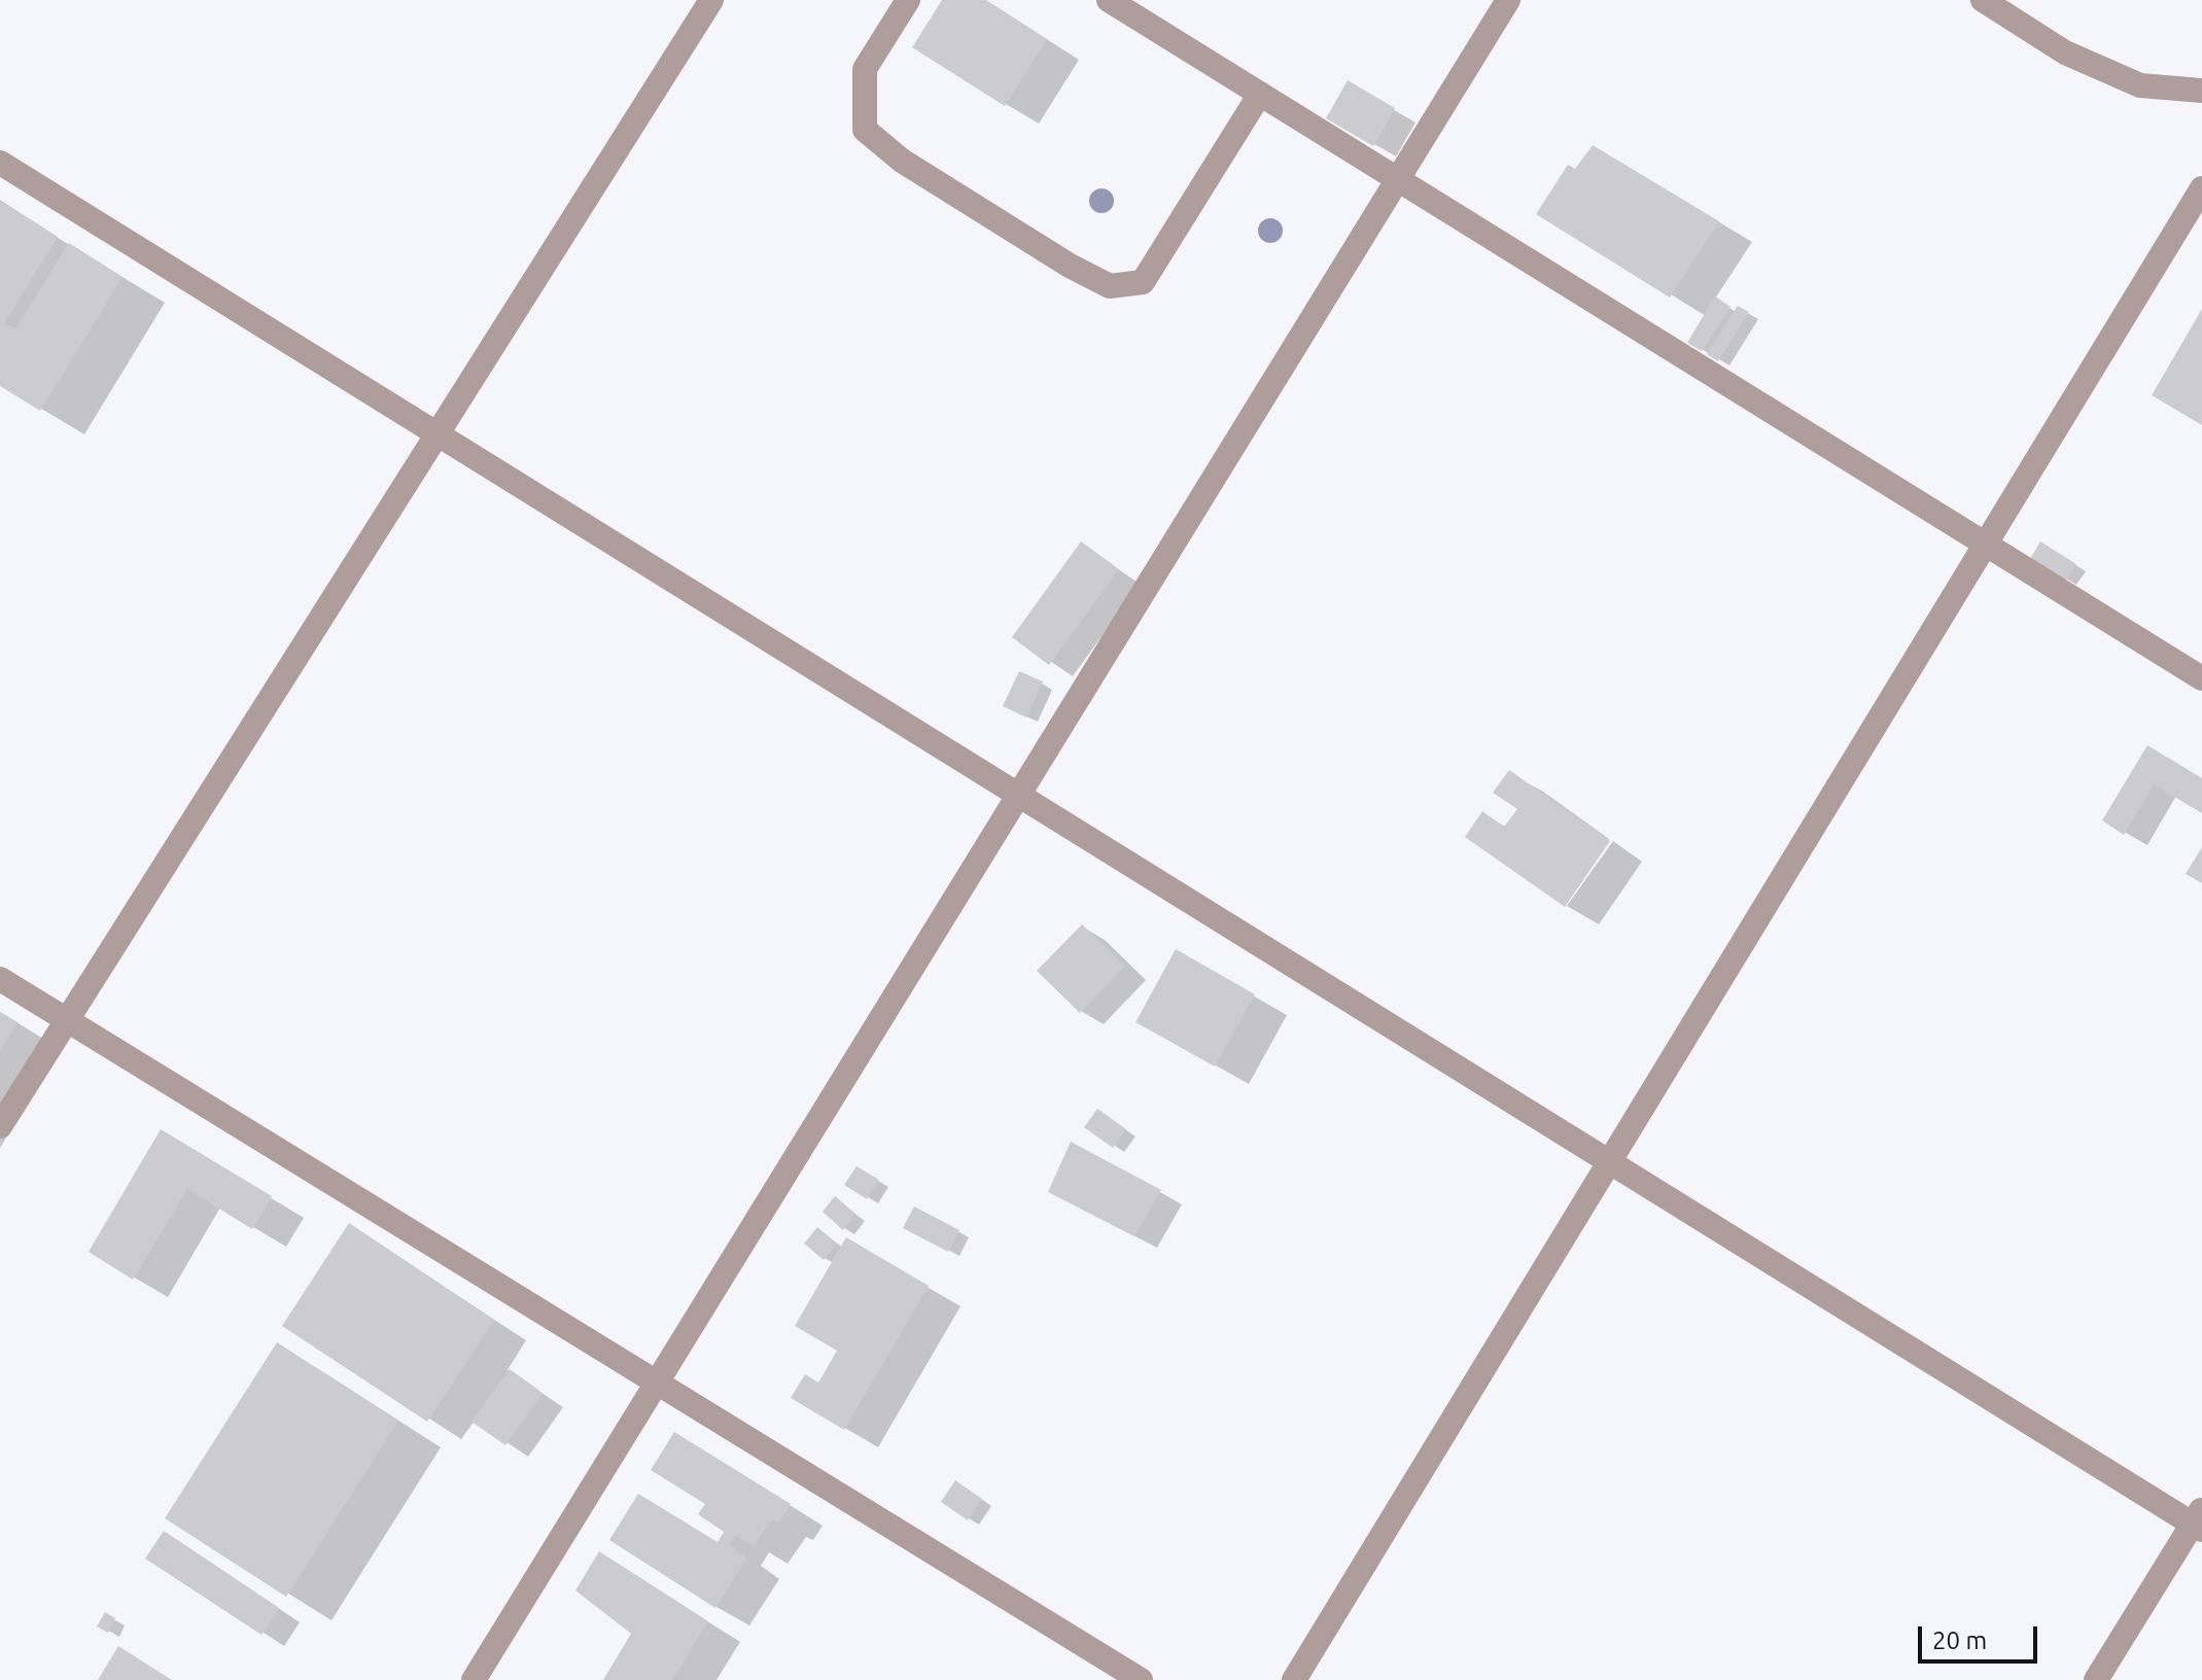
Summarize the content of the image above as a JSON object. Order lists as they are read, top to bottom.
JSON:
{
  "scale_bar": "20 m"
}
